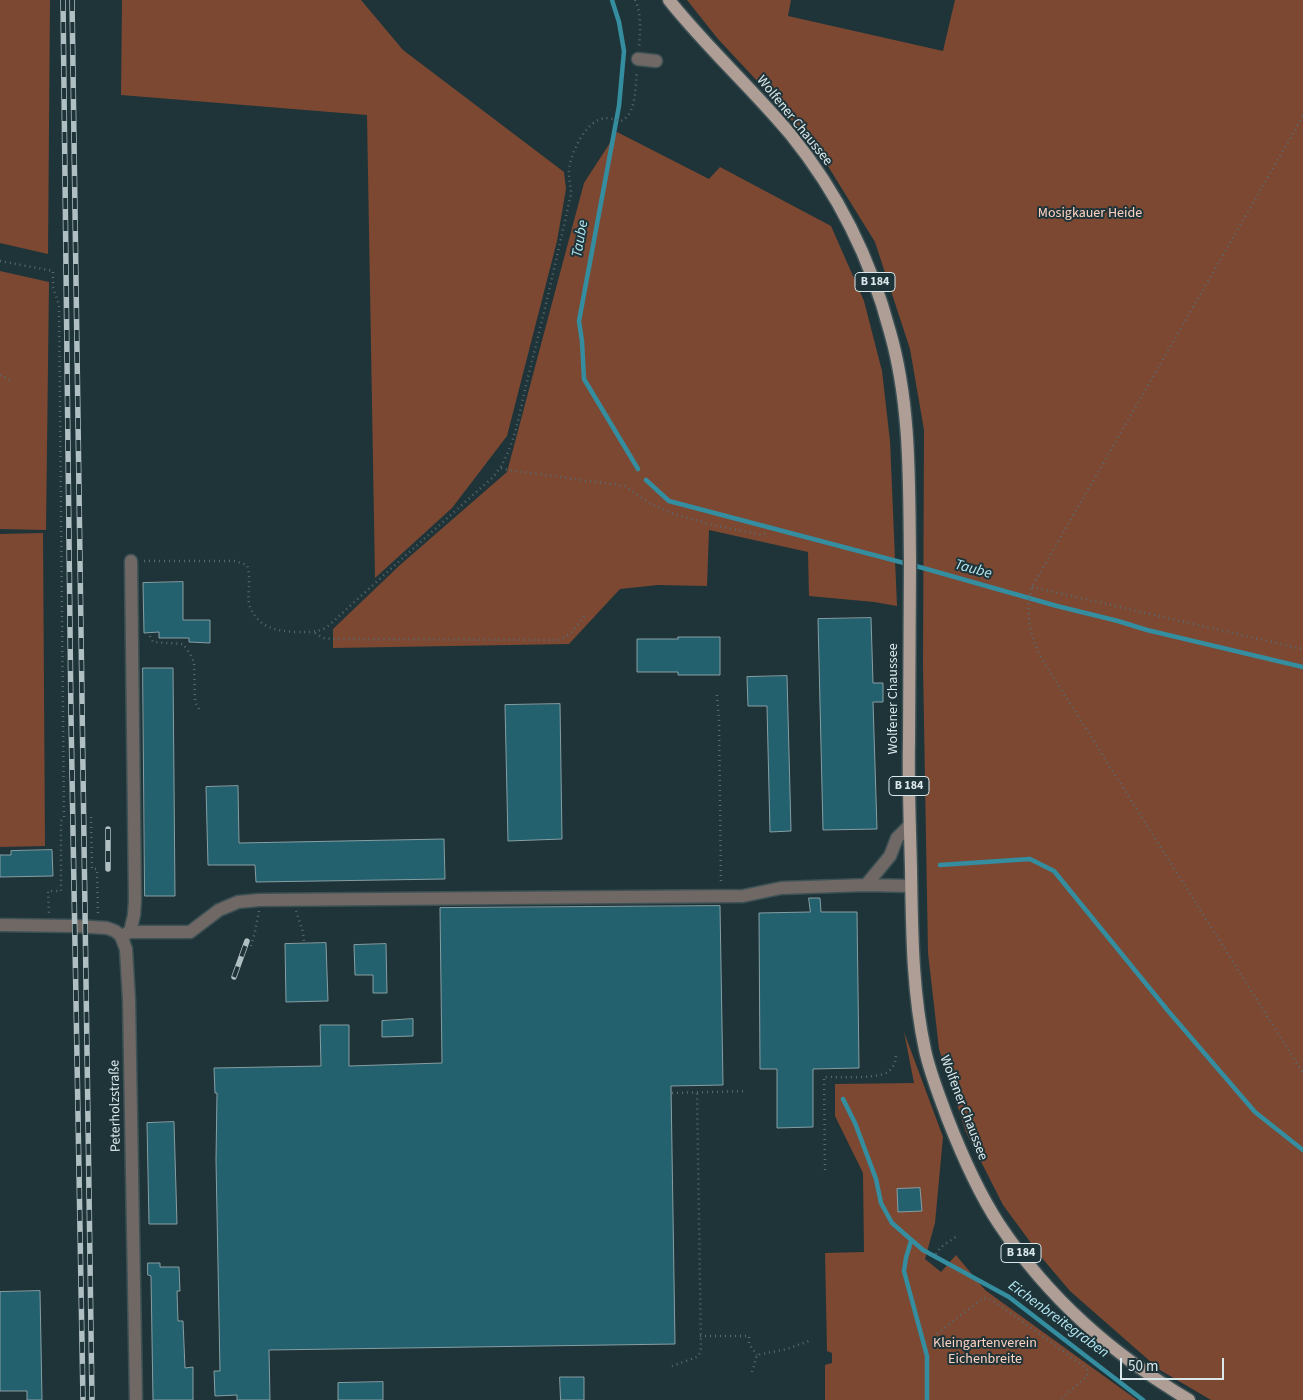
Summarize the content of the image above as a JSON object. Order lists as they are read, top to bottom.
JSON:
{
  "streets": {
    "main road": ["Wolfener Chaussee", "B 184"],
    "street": ["Peterholzstraße"]
  },
  "water": ["Taube", "Eichenbreitegraben"],
  "parks": ["Mosigkauer Heide", "Kleingartenverein Eichenbreite"],
  "scale_bar": "50 m"
}
